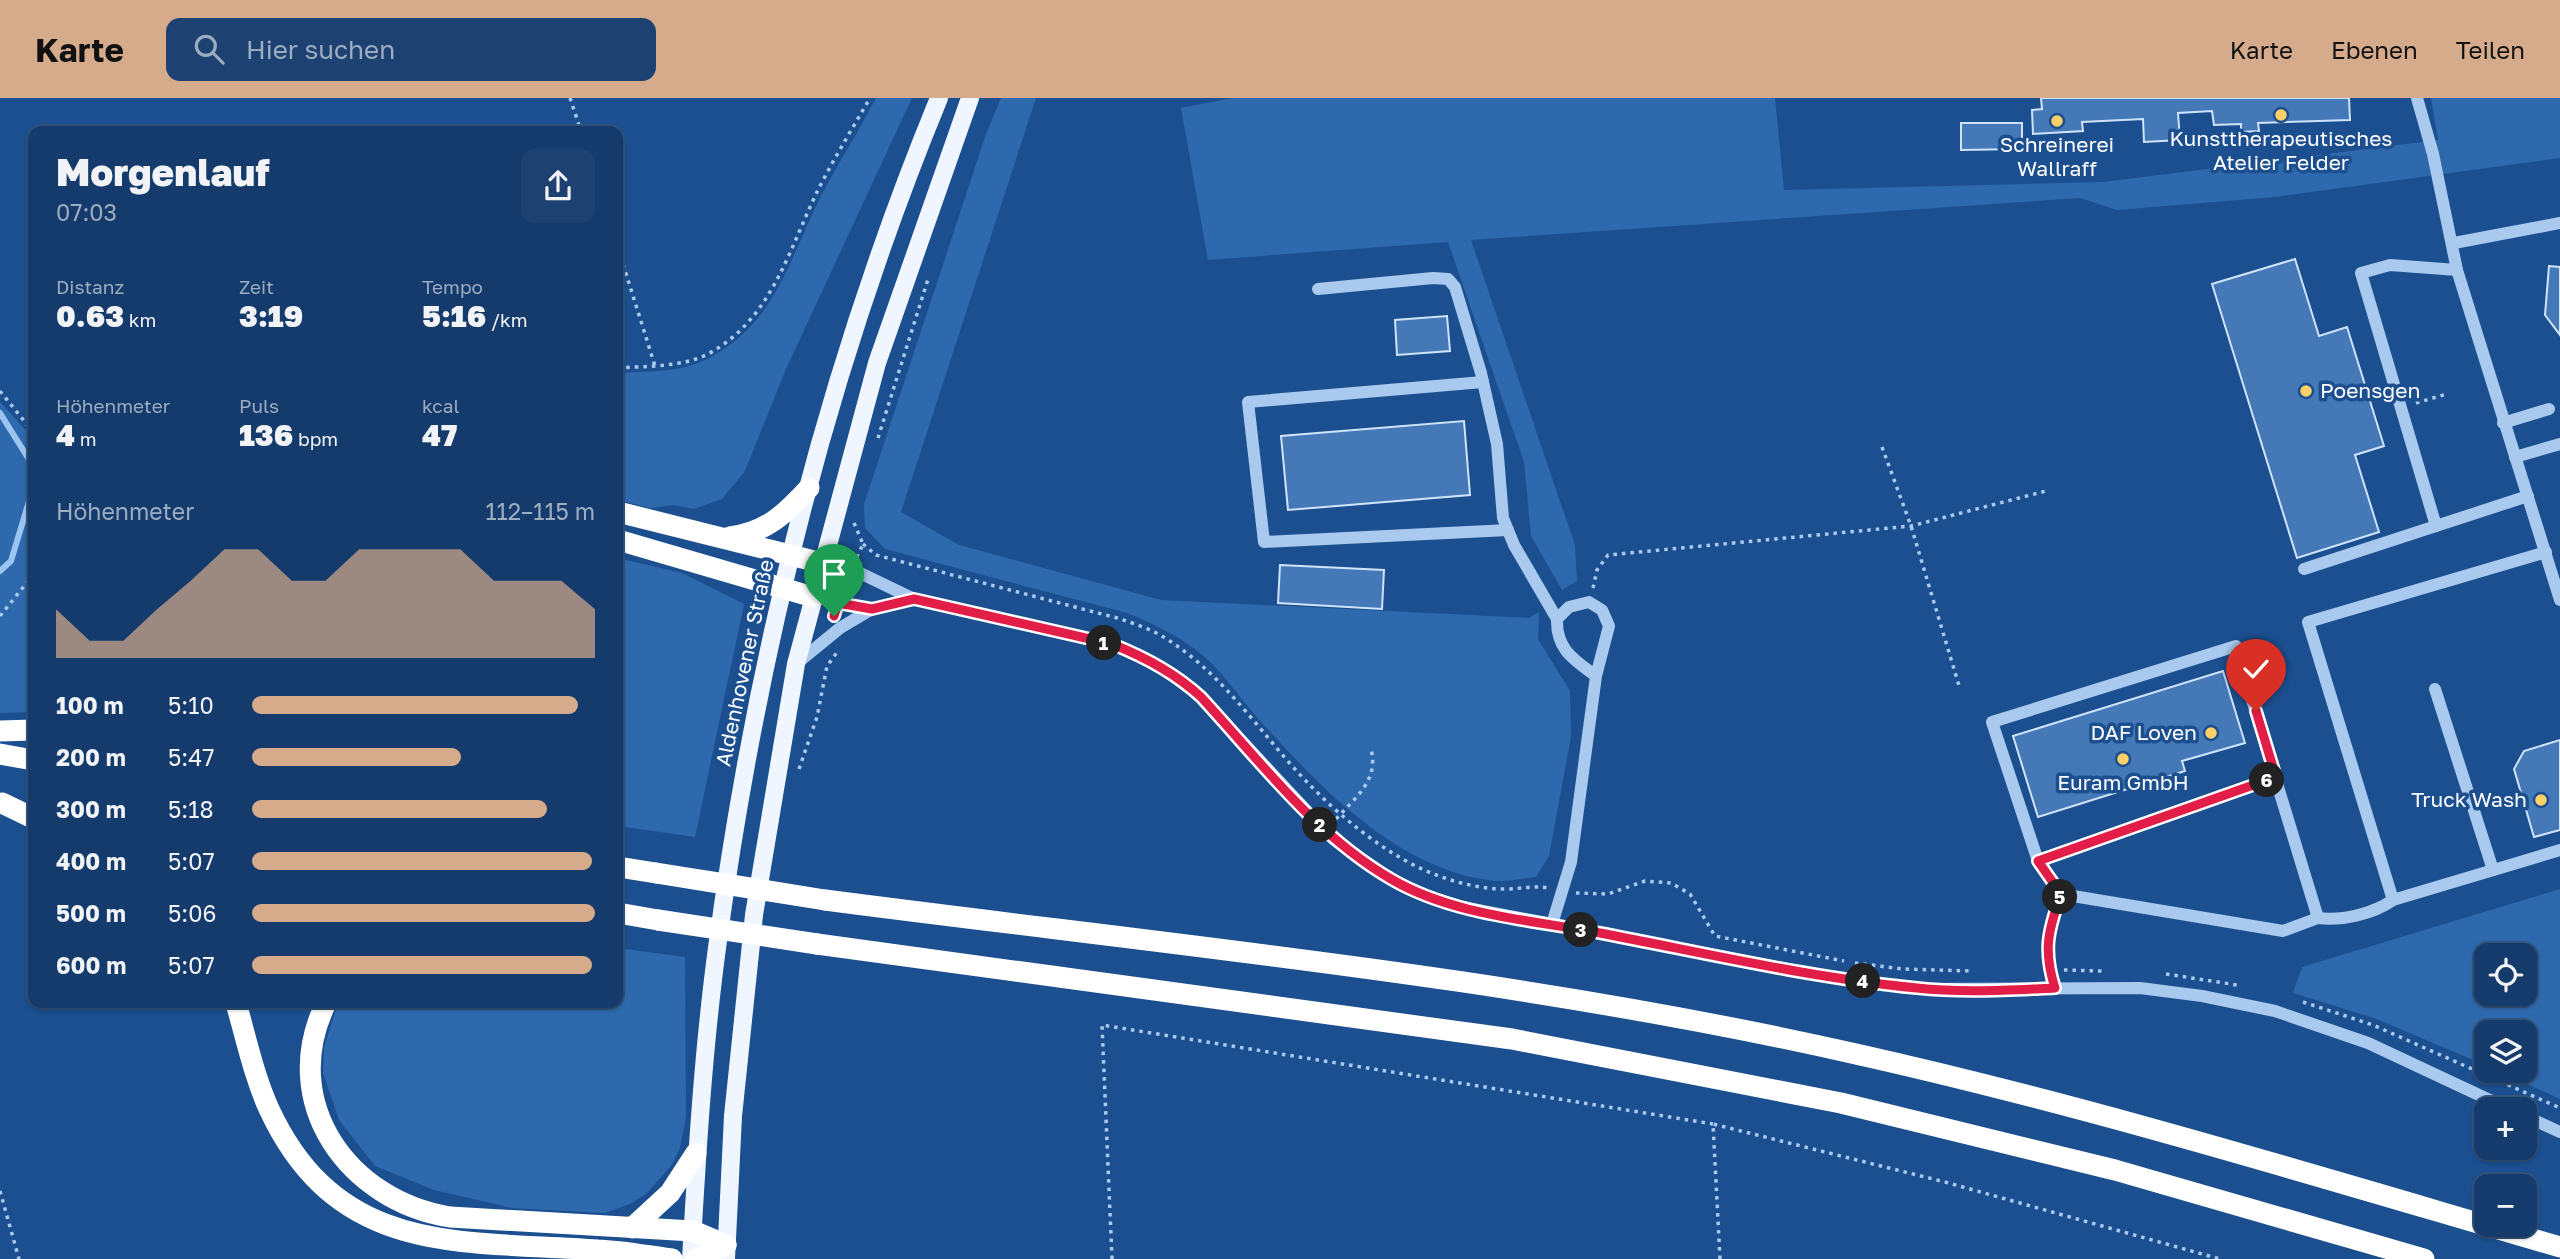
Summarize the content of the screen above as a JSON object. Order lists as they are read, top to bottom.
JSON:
{
  "streets": {
    "main road": ["Aldenhovener Straße"]
  },
  "places": [
    "Kunsttherapeutisches Atelier Felder",
    "Schreinerei Wallraff",
    "Poensgen",
    "DAF Loven",
    "Euram GmbH",
    "Truck Wash"
  ],
  "page": {
    "header": "Karte",
    "search": "Hier suchen",
    "nav": ["Karte", "Ebenen", "Teilen"],
    "heading": ["Morgenlauf", "07:03"],
    "stats": [
      ["Distanz", "0.63 km"],
      ["Zeit", "3:19"],
      ["Tempo", "5:16 /km"],
      ["Höhenmeter", "4 m"],
      ["Puls", "136 bpm"],
      ["kcal", "47"]
    ],
    "chart": ["Höhenmeter", "112–115 m"],
    "pins": [
      "1",
      "6",
      "2",
      "5",
      "3",
      "4"
    ],
    "list": [
      {
        "name": "100 m",
        "note": "5:10"
      },
      {
        "name": "200 m",
        "note": "5:47"
      },
      {
        "name": "300 m",
        "note": "5:18"
      },
      {
        "name": "400 m",
        "note": "5:07"
      },
      {
        "name": "500 m",
        "note": "5:06"
      },
      {
        "name": "600 m",
        "note": "5:07"
      }
    ],
    "map_buttons": ["+", "−"]
  }
}
